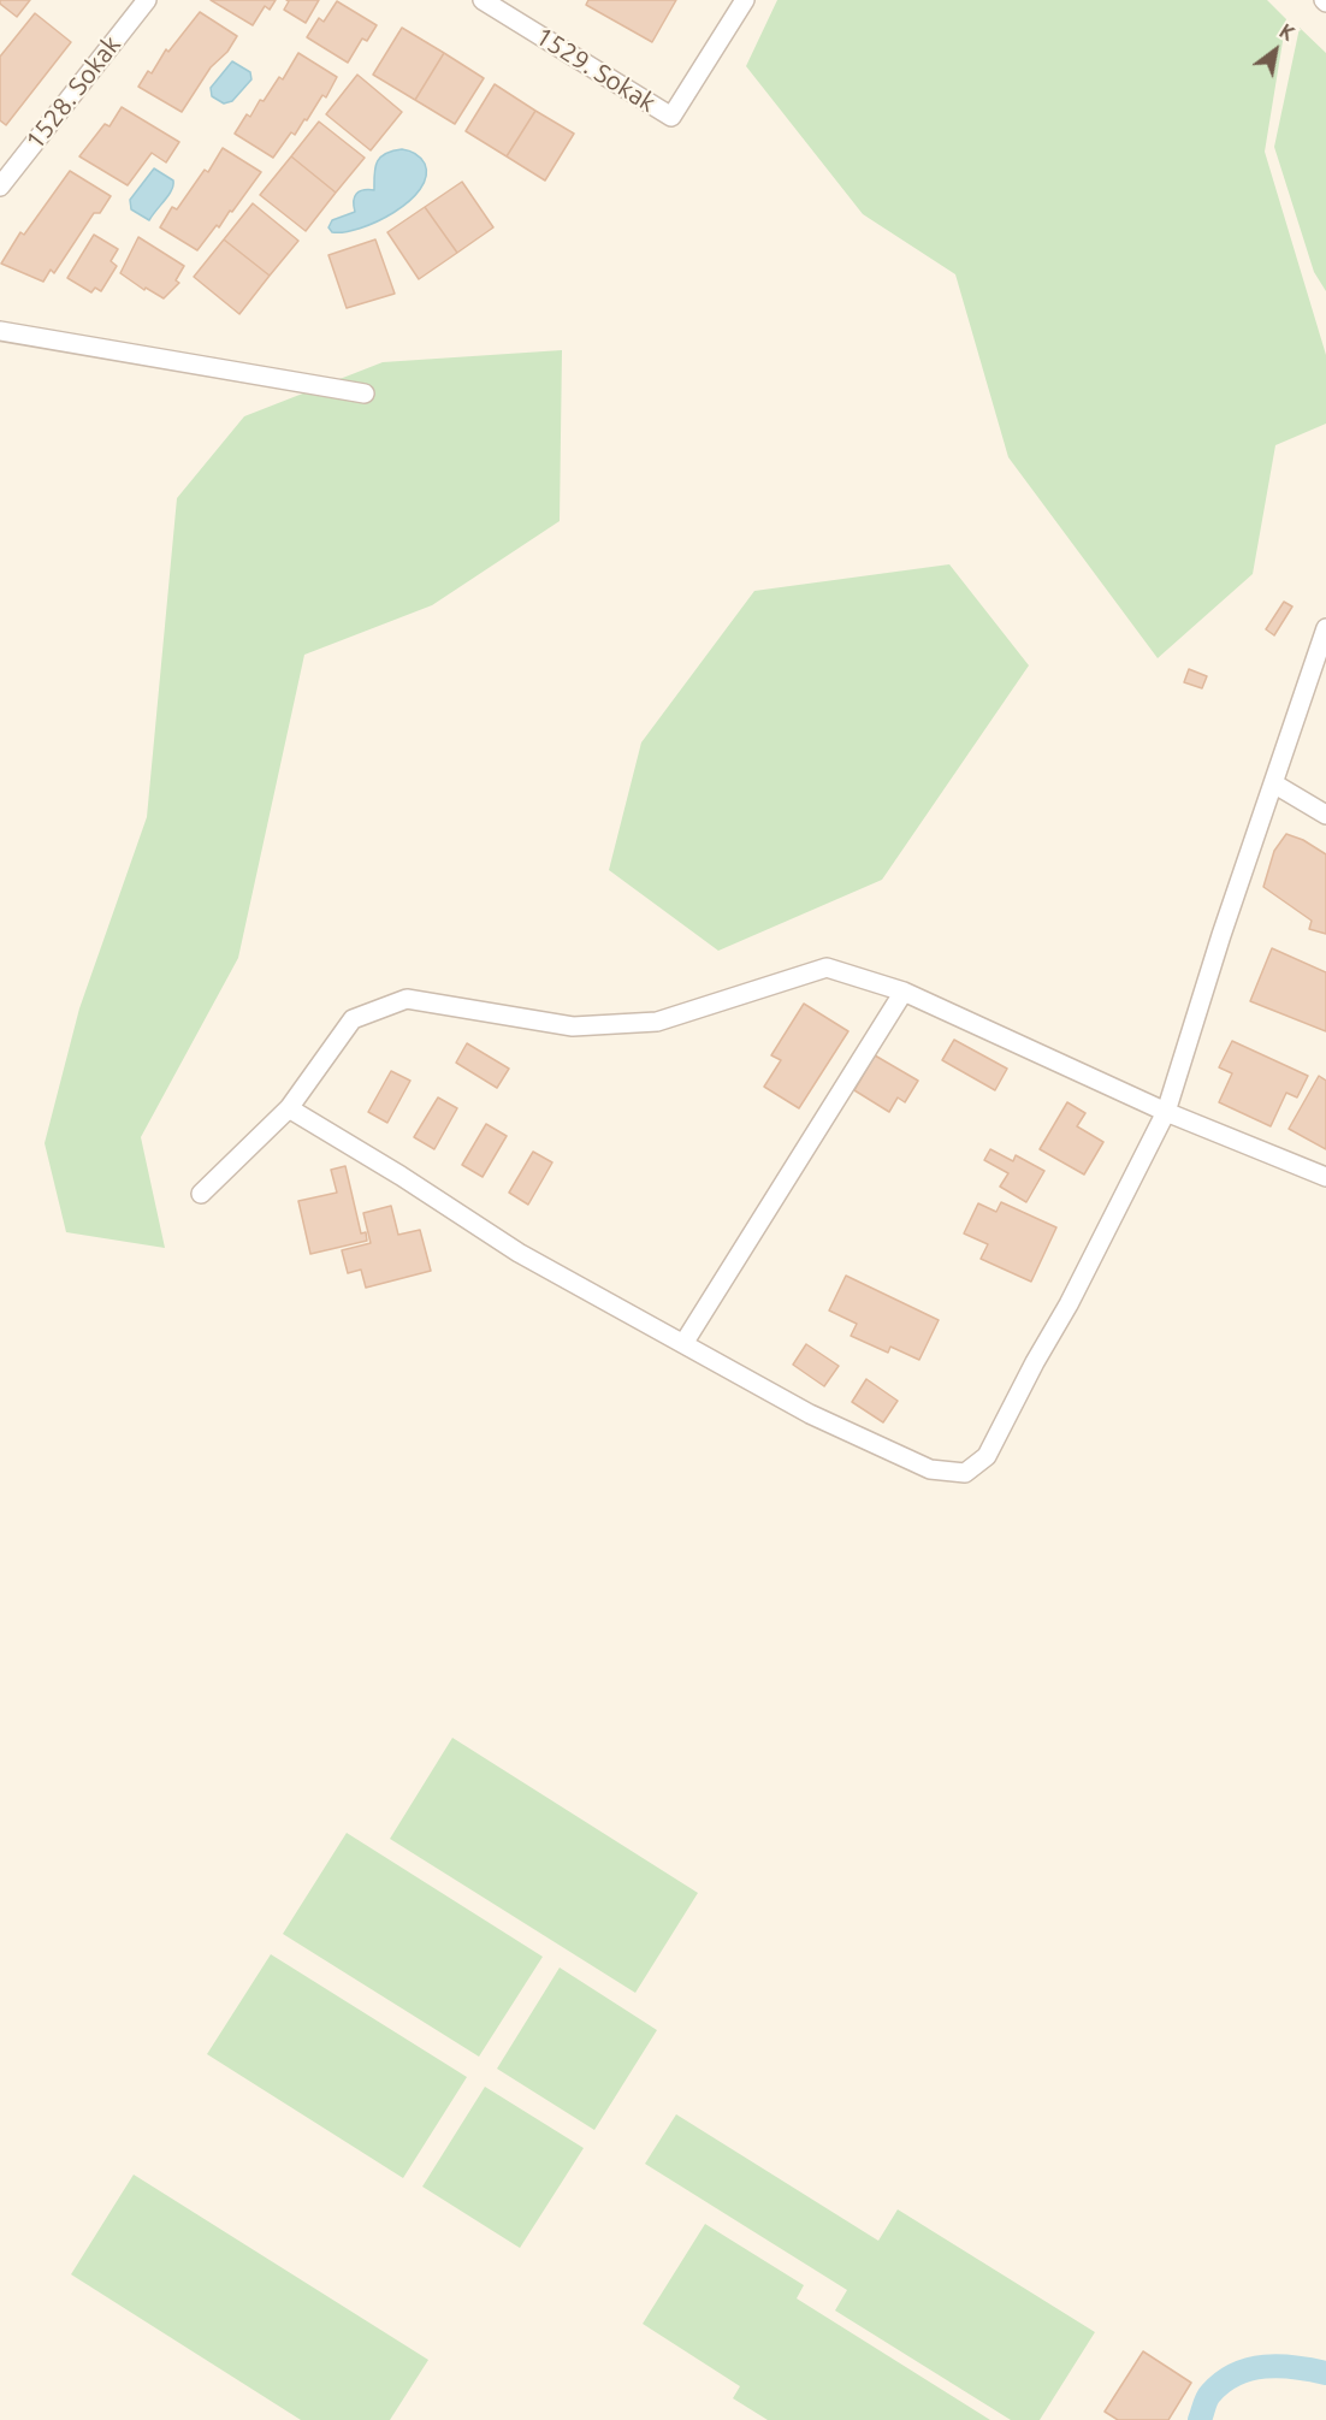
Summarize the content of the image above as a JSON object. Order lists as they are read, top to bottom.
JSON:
{
  "streets": {
    "street": ["1529. Sokak", "1528. Sokak"]
  },
  "north": "top right"
}
